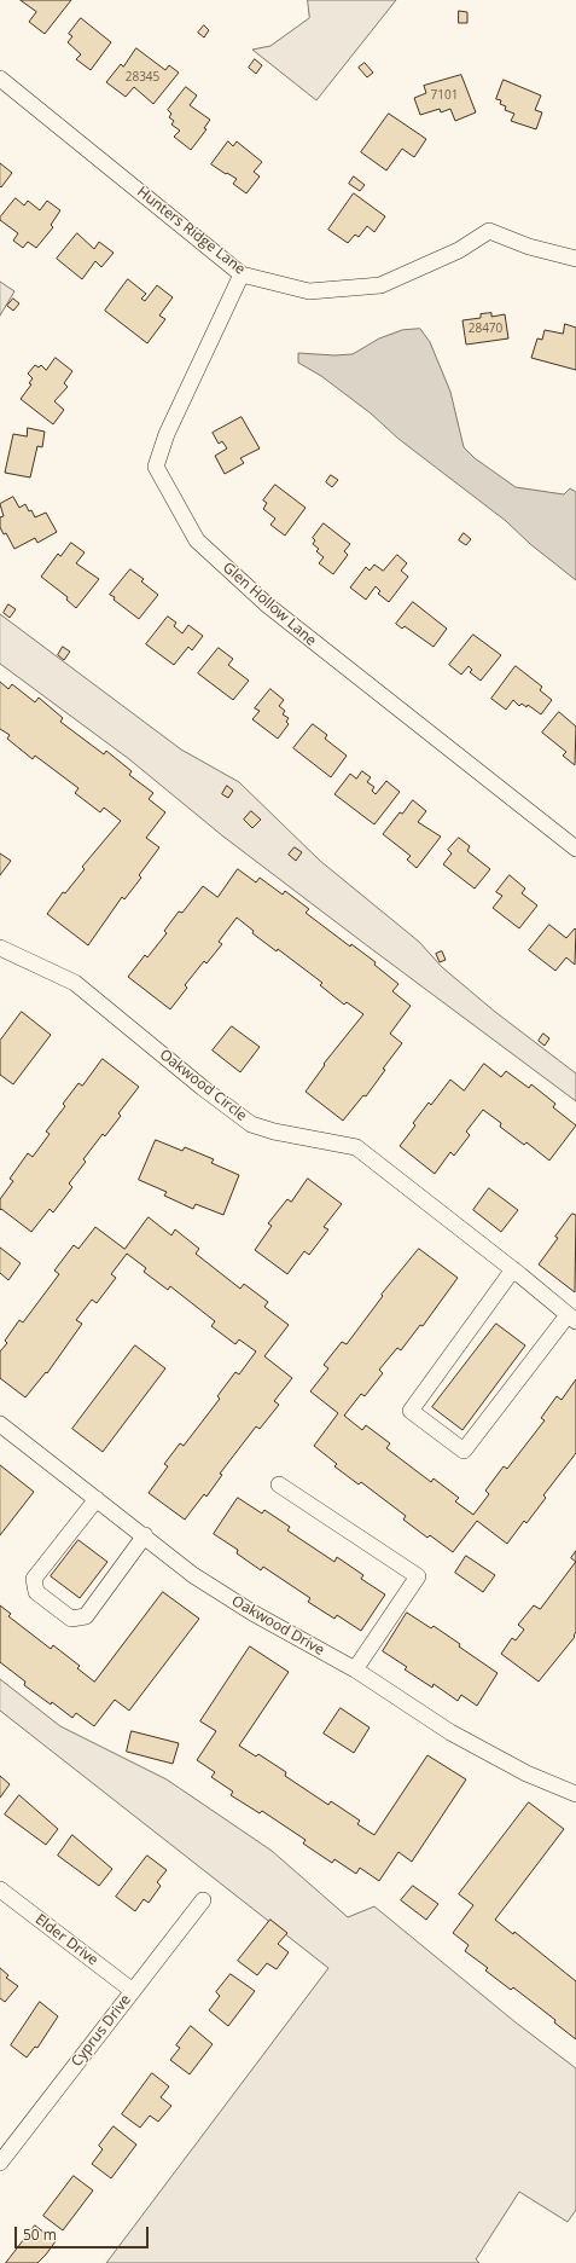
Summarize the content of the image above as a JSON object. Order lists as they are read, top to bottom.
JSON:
{
  "streets": {
    "street": [
      "Hunters Ridge Lane",
      "Glen Hollow Lane",
      "Oakwood Circle",
      "Oakwood Drive",
      "Elder Drive",
      "Cyprus Drive"
    ]
  },
  "crossings": [
    ["Hunters Ridge Lane", "Glen Hollow Lane"],
    ["Elder Drive", "Cyprus Drive"]
  ],
  "house_numbers": ["28345", "7101", "28470"],
  "scale_bar": "50 m"
}
